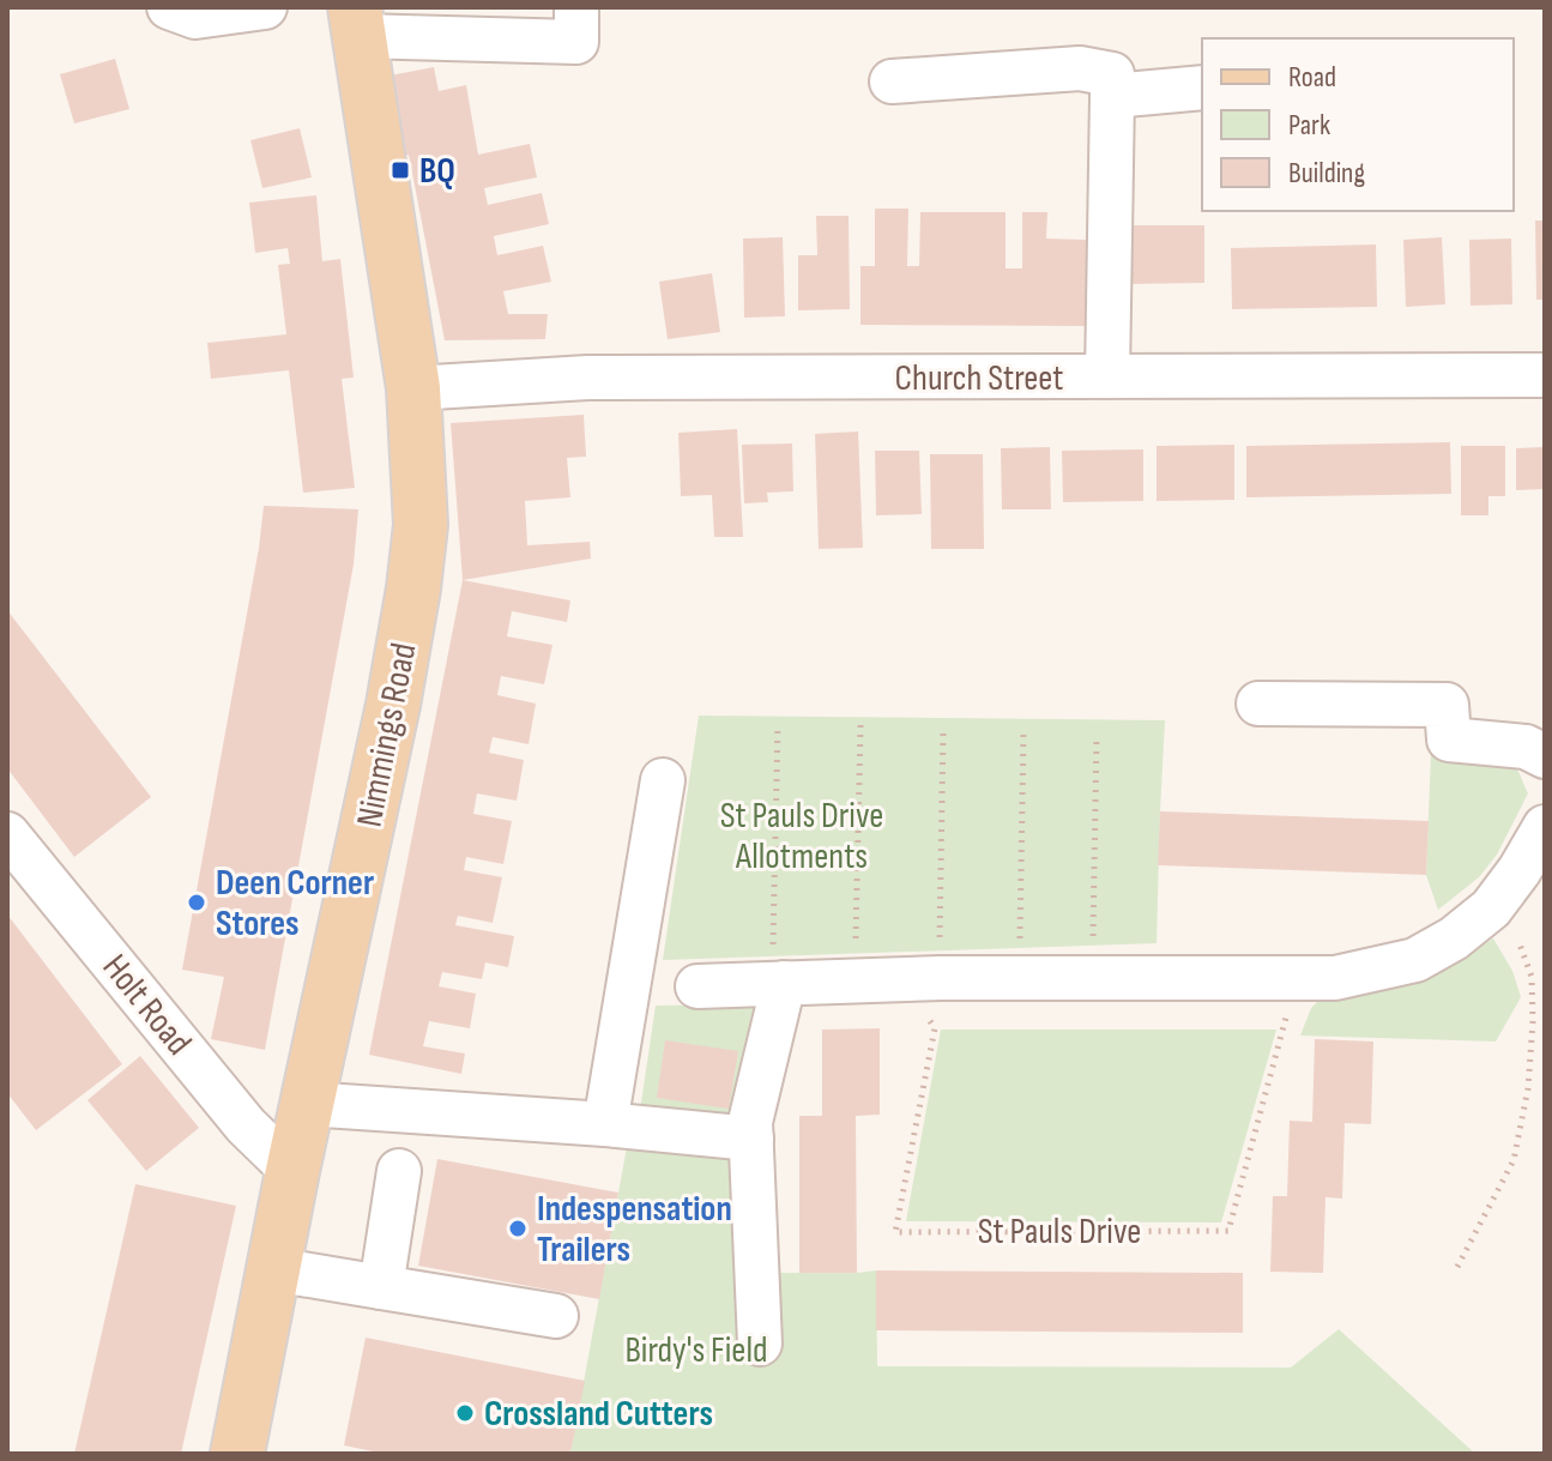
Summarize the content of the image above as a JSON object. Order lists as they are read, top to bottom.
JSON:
{
  "streets": {
    "main road": ["Nimmings Road"],
    "street": ["Church Street", "Holt Road"],
    "path": ["St Pauls Drive"]
  },
  "crossings": [
    ["Church Street", "Nimmings Road"],
    ["Nimmings Road", "Holt Road"]
  ],
  "parks": ["St Pauls Drive Allotments", "Birdy's Field"],
  "places": {
    "transit": ["BQ"],
    "other": ["Deen Corner Stores", "Indespensation Trailers", "Crossland Cutters"]
  },
  "legend": ["Road", "Park", "Building"]
}
